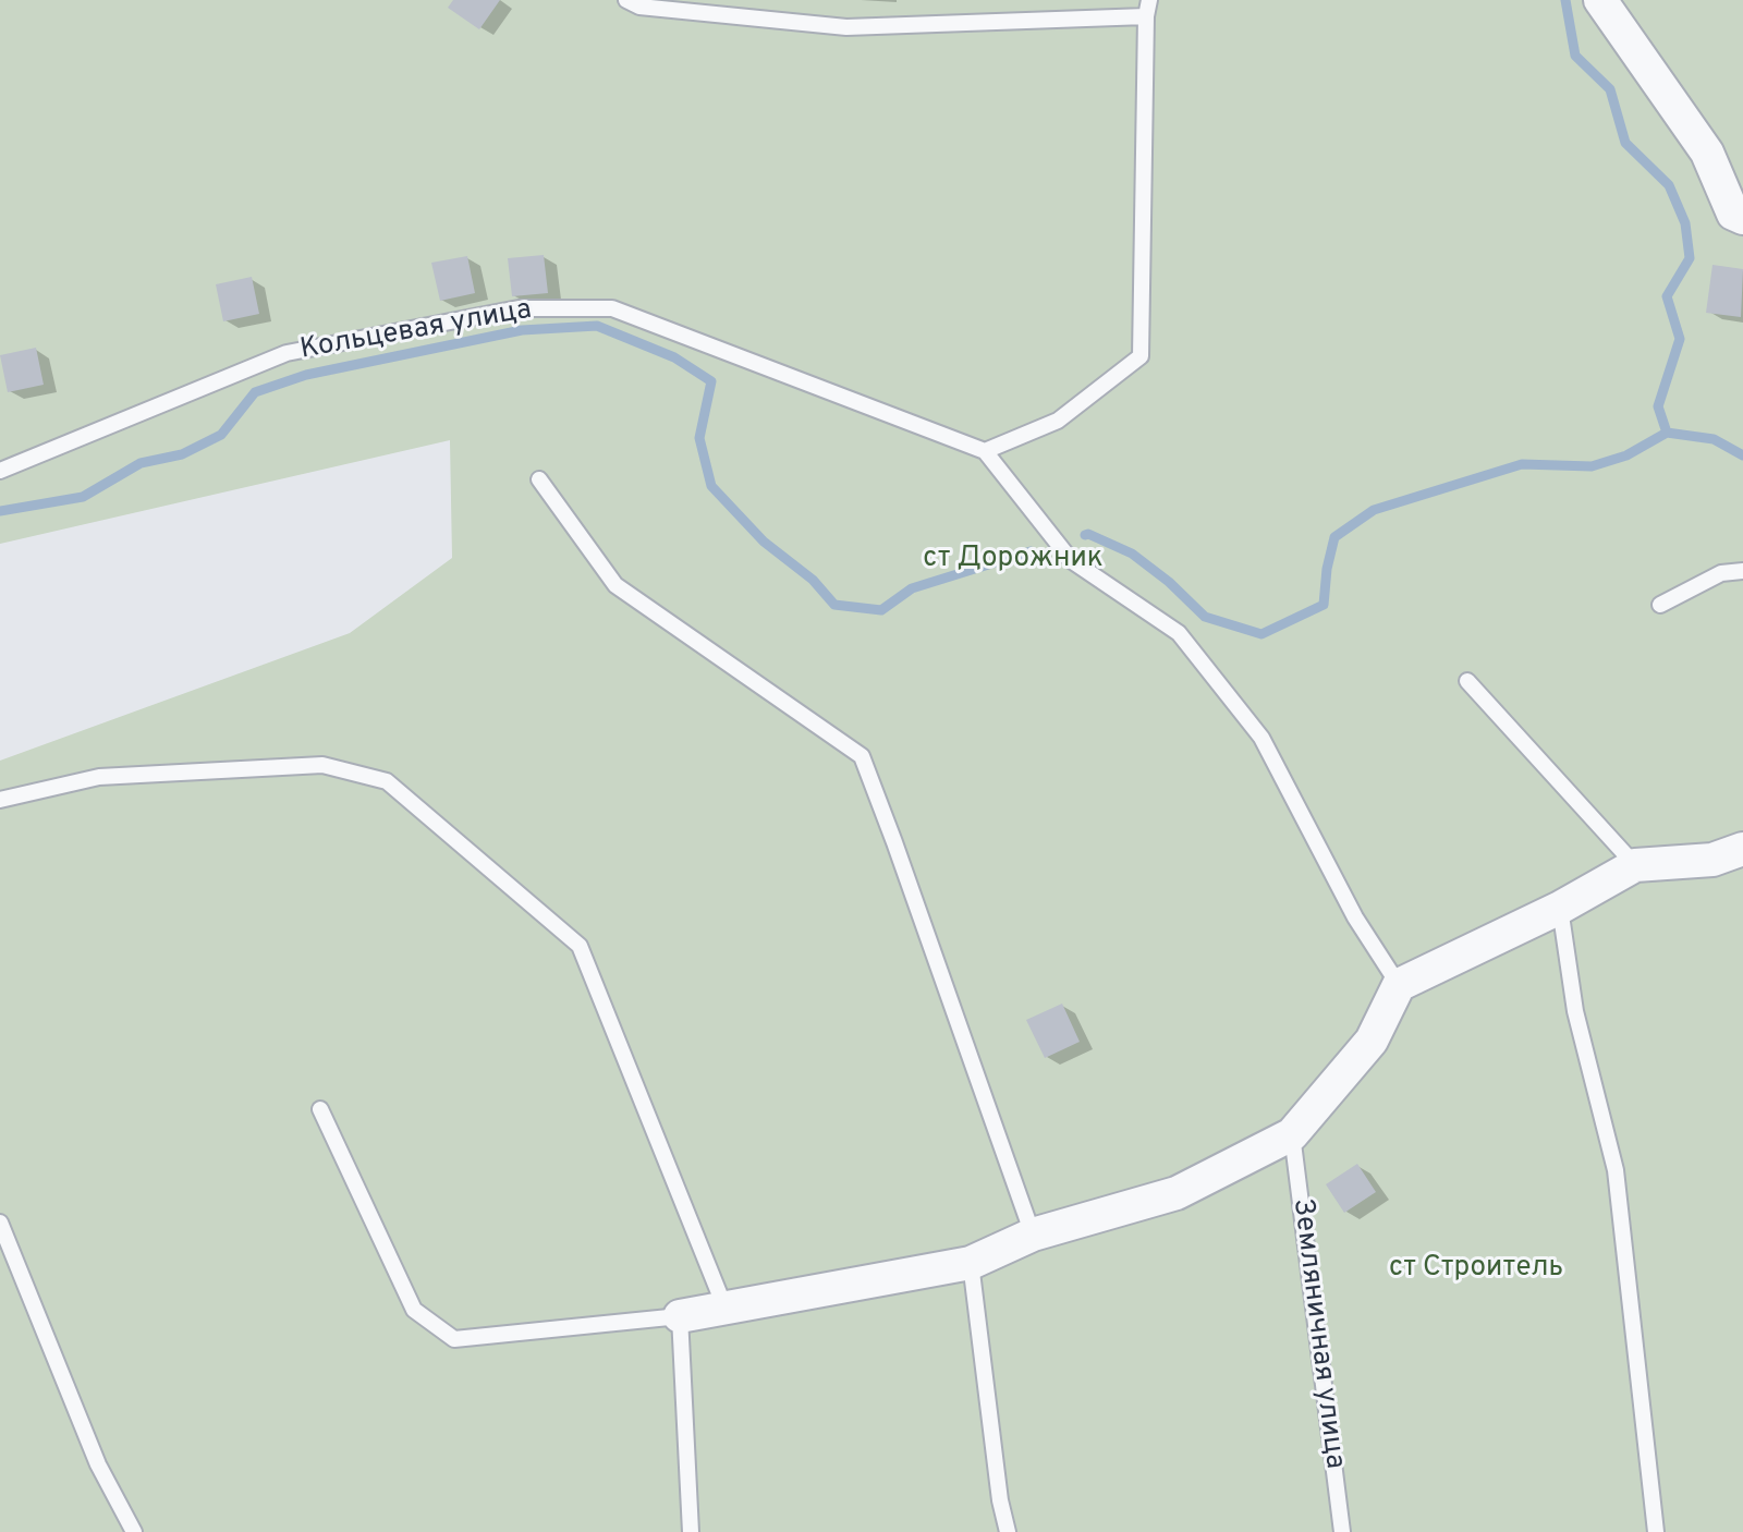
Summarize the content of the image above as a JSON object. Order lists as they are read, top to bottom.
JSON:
{
  "streets": {
    "lane": ["Кольцевая улица", "Земляничная улица"]
  },
  "parks": ["ст Дорожник", "ст Строитель"]
}
